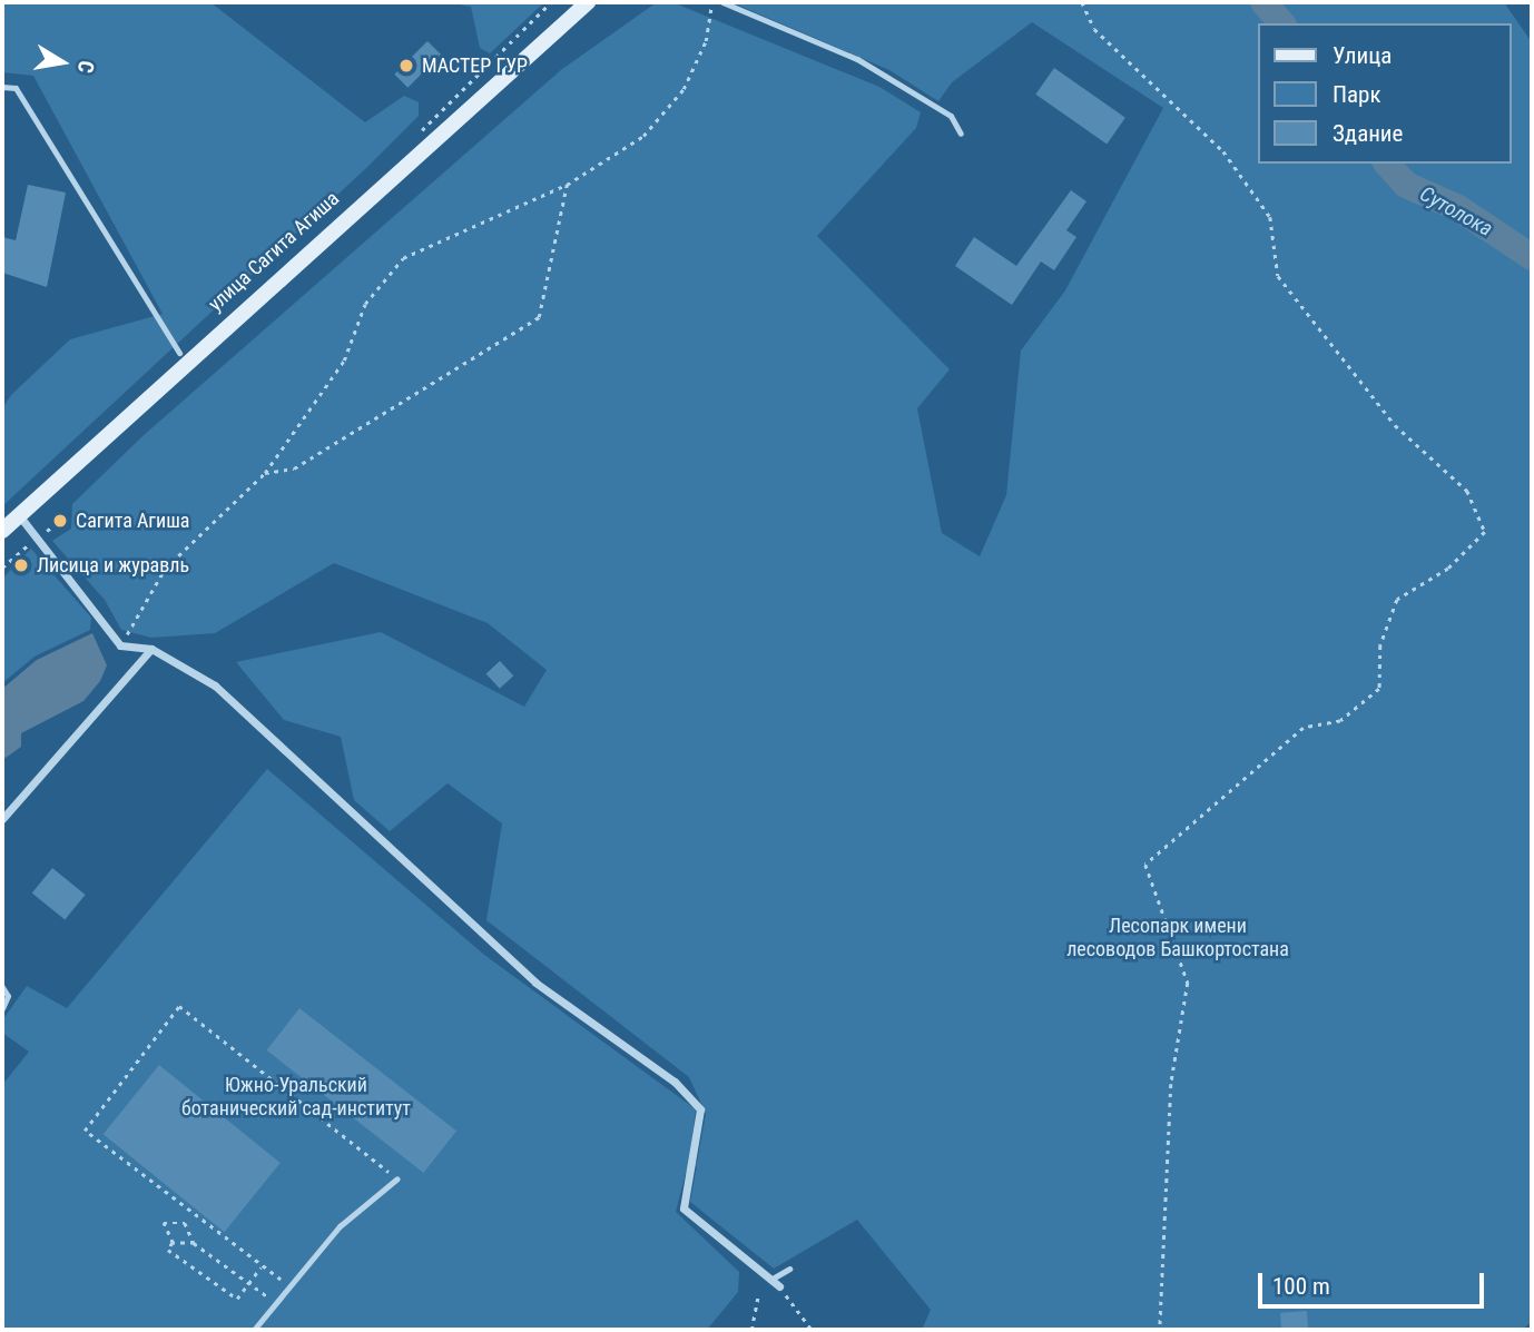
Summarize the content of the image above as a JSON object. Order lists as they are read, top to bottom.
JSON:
{
  "streets": {
    "main road": ["улица Сагита Агиша"]
  },
  "water": ["Сутолока"],
  "parks": ["Лесопарк имени лесоводов Башкортостана", "Южно-Уральский ботанический сад-институт"],
  "places": ["МАСТЕР ГУР", "Сагита Агиша", "Лисица и журавль"],
  "legend": ["Улица", "Парк", "Здание"],
  "scale_bar": "100 m",
  "north": "right"
}
